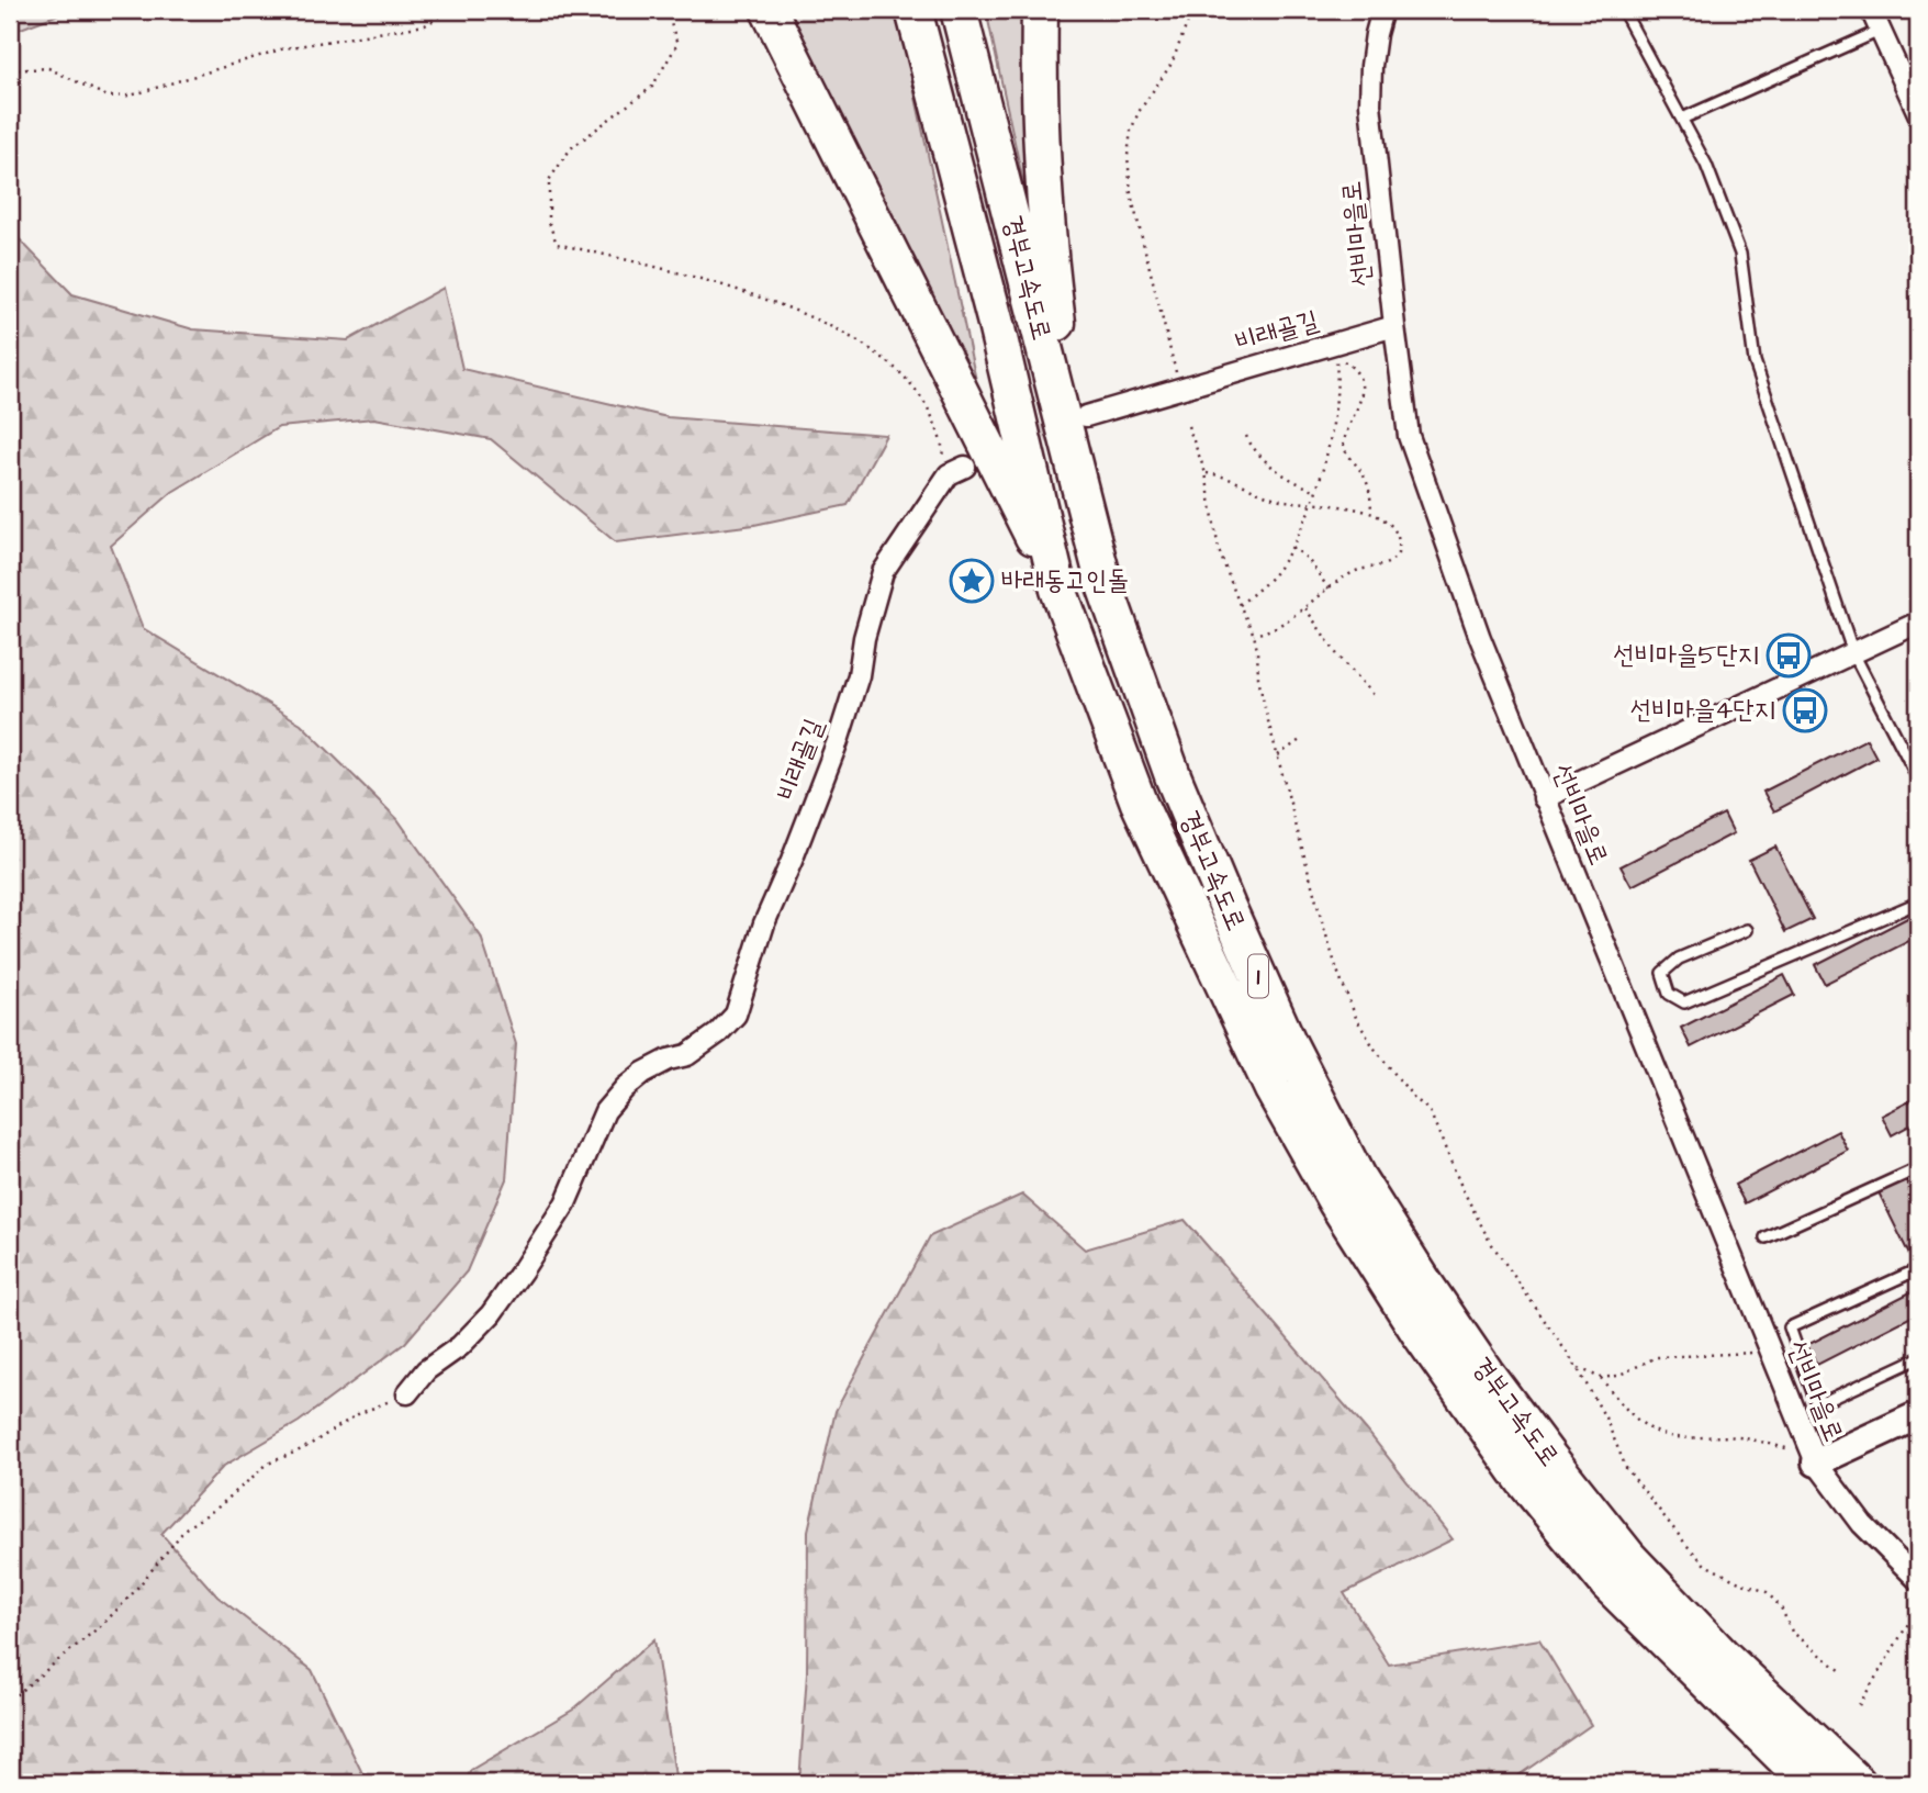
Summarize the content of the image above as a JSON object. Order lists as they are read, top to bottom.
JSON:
{
  "streets": {
    "highway": ["경부고속도로", "1"],
    "street": ["선비마을로", "비래골길"]
  },
  "crossings": [
    ["선비마을로", "비래골길"]
  ],
  "places": {
    "place": ["바래동고인돌"],
    "bus stop": ["선비마을5단지", "선비마을4단지"]
  }
}
